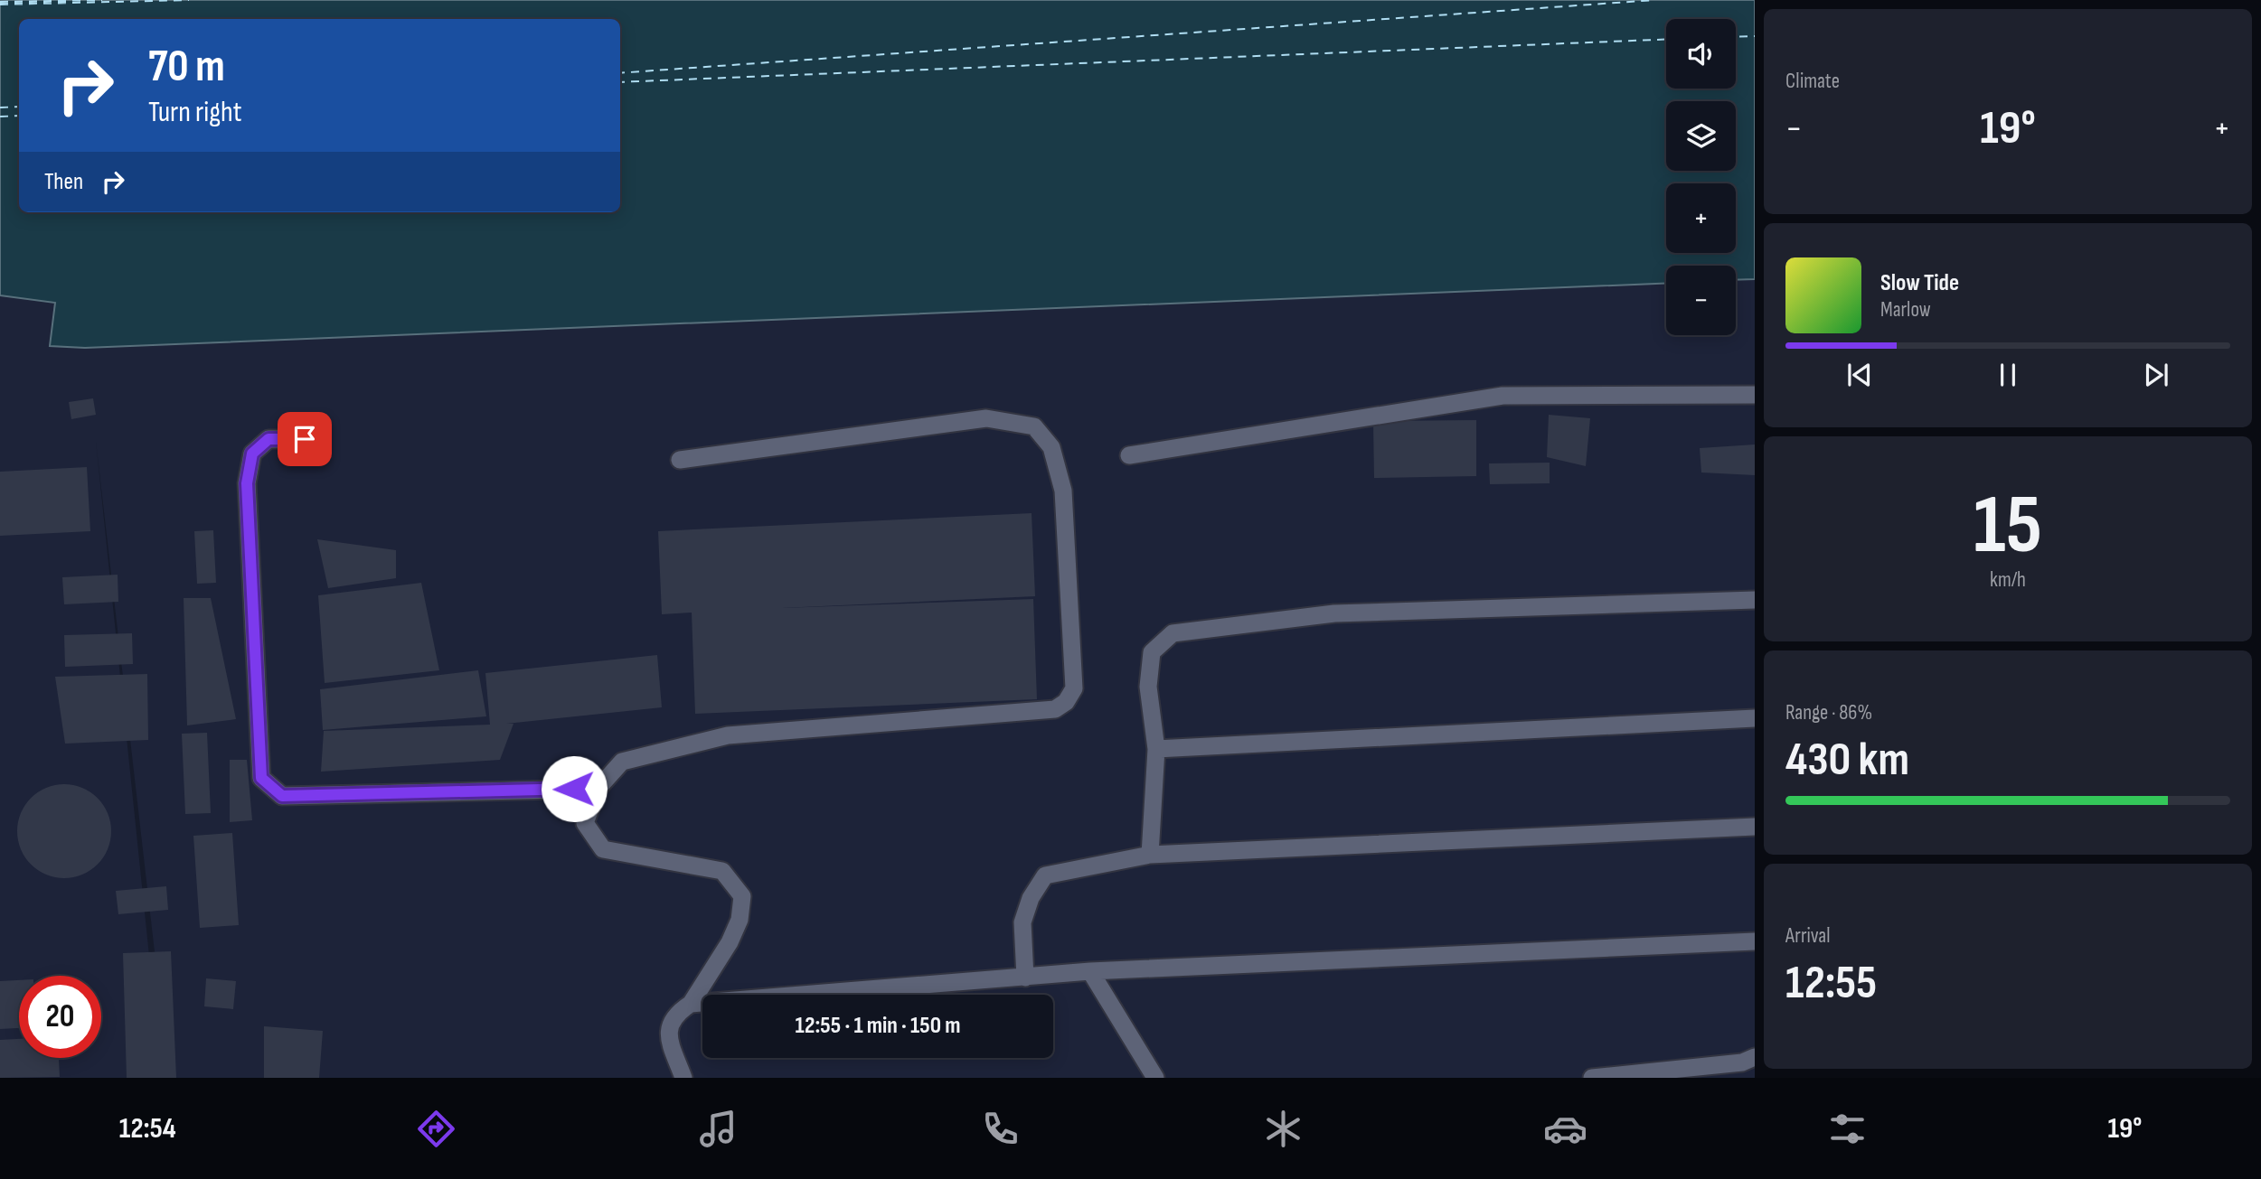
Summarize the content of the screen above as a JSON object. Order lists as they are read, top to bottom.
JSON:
{
  "page": {
    "tile": [
      "Climate",
      ["15", "km/h"],
      ["Range · 86%", "430 km"],
      ["Arrival", "12:55"]
    ],
    "map_buttons": ["+", "−"],
    "turn": ["70 m", "Turn right"],
    "heat": ["−", "19°", "+"],
    "then": "Then",
    "song": ["Slow Tide", "Marlow"],
    "limit": "20",
    "trip": "12:55 · 1 min · 150 m",
    "tabs": ["12:54", "19°"]
  }
}
